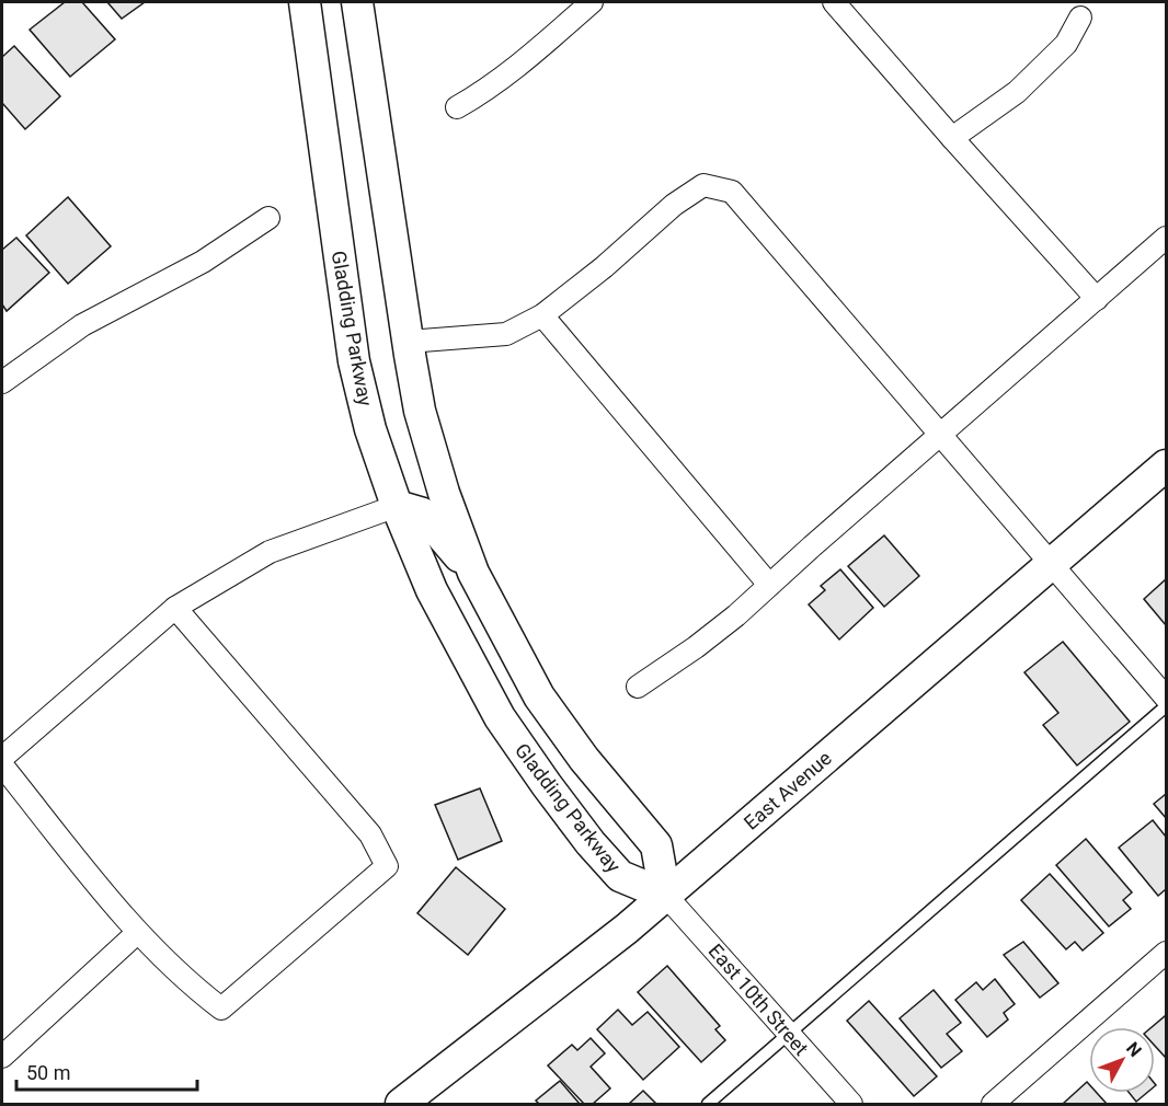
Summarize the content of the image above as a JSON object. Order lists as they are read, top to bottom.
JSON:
{
  "streets": {
    "street": ["Gladding Parkway", "East Avenue", "East 10th Street"]
  },
  "crossings": [
    ["Gladding Parkway", "East Avenue"],
    ["Gladding Parkway", "East 10th Street"],
    ["East Avenue", "East 10th Street"]
  ],
  "scale_bar": "50 m",
  "north": "top right"
}
